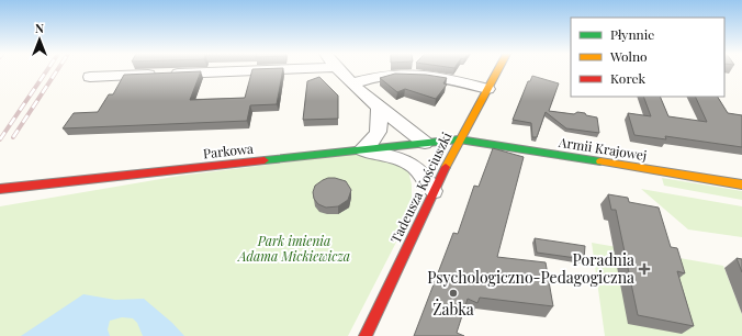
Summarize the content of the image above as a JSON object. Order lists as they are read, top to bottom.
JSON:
{
  "streets": {
    "street": ["Armii Krajowej", "Parkowa", "Tadeusza Kościuszki"]
  },
  "crossings": [
    ["Armii Krajowej", "Parkowa"],
    ["Armii Krajowej", "Tadeusza Kościuszki"],
    ["Parkowa", "Tadeusza Kościuszki"]
  ],
  "parks": ["Park imienia Adama Mickiewicza"],
  "places": {
    "health": ["Poradnia Psychologiczno-Pedagogiczna"],
    "other": ["Żabka"]
  },
  "legend": ["Płynnie", "Wolno", "Korek"],
  "north": "top"
}
